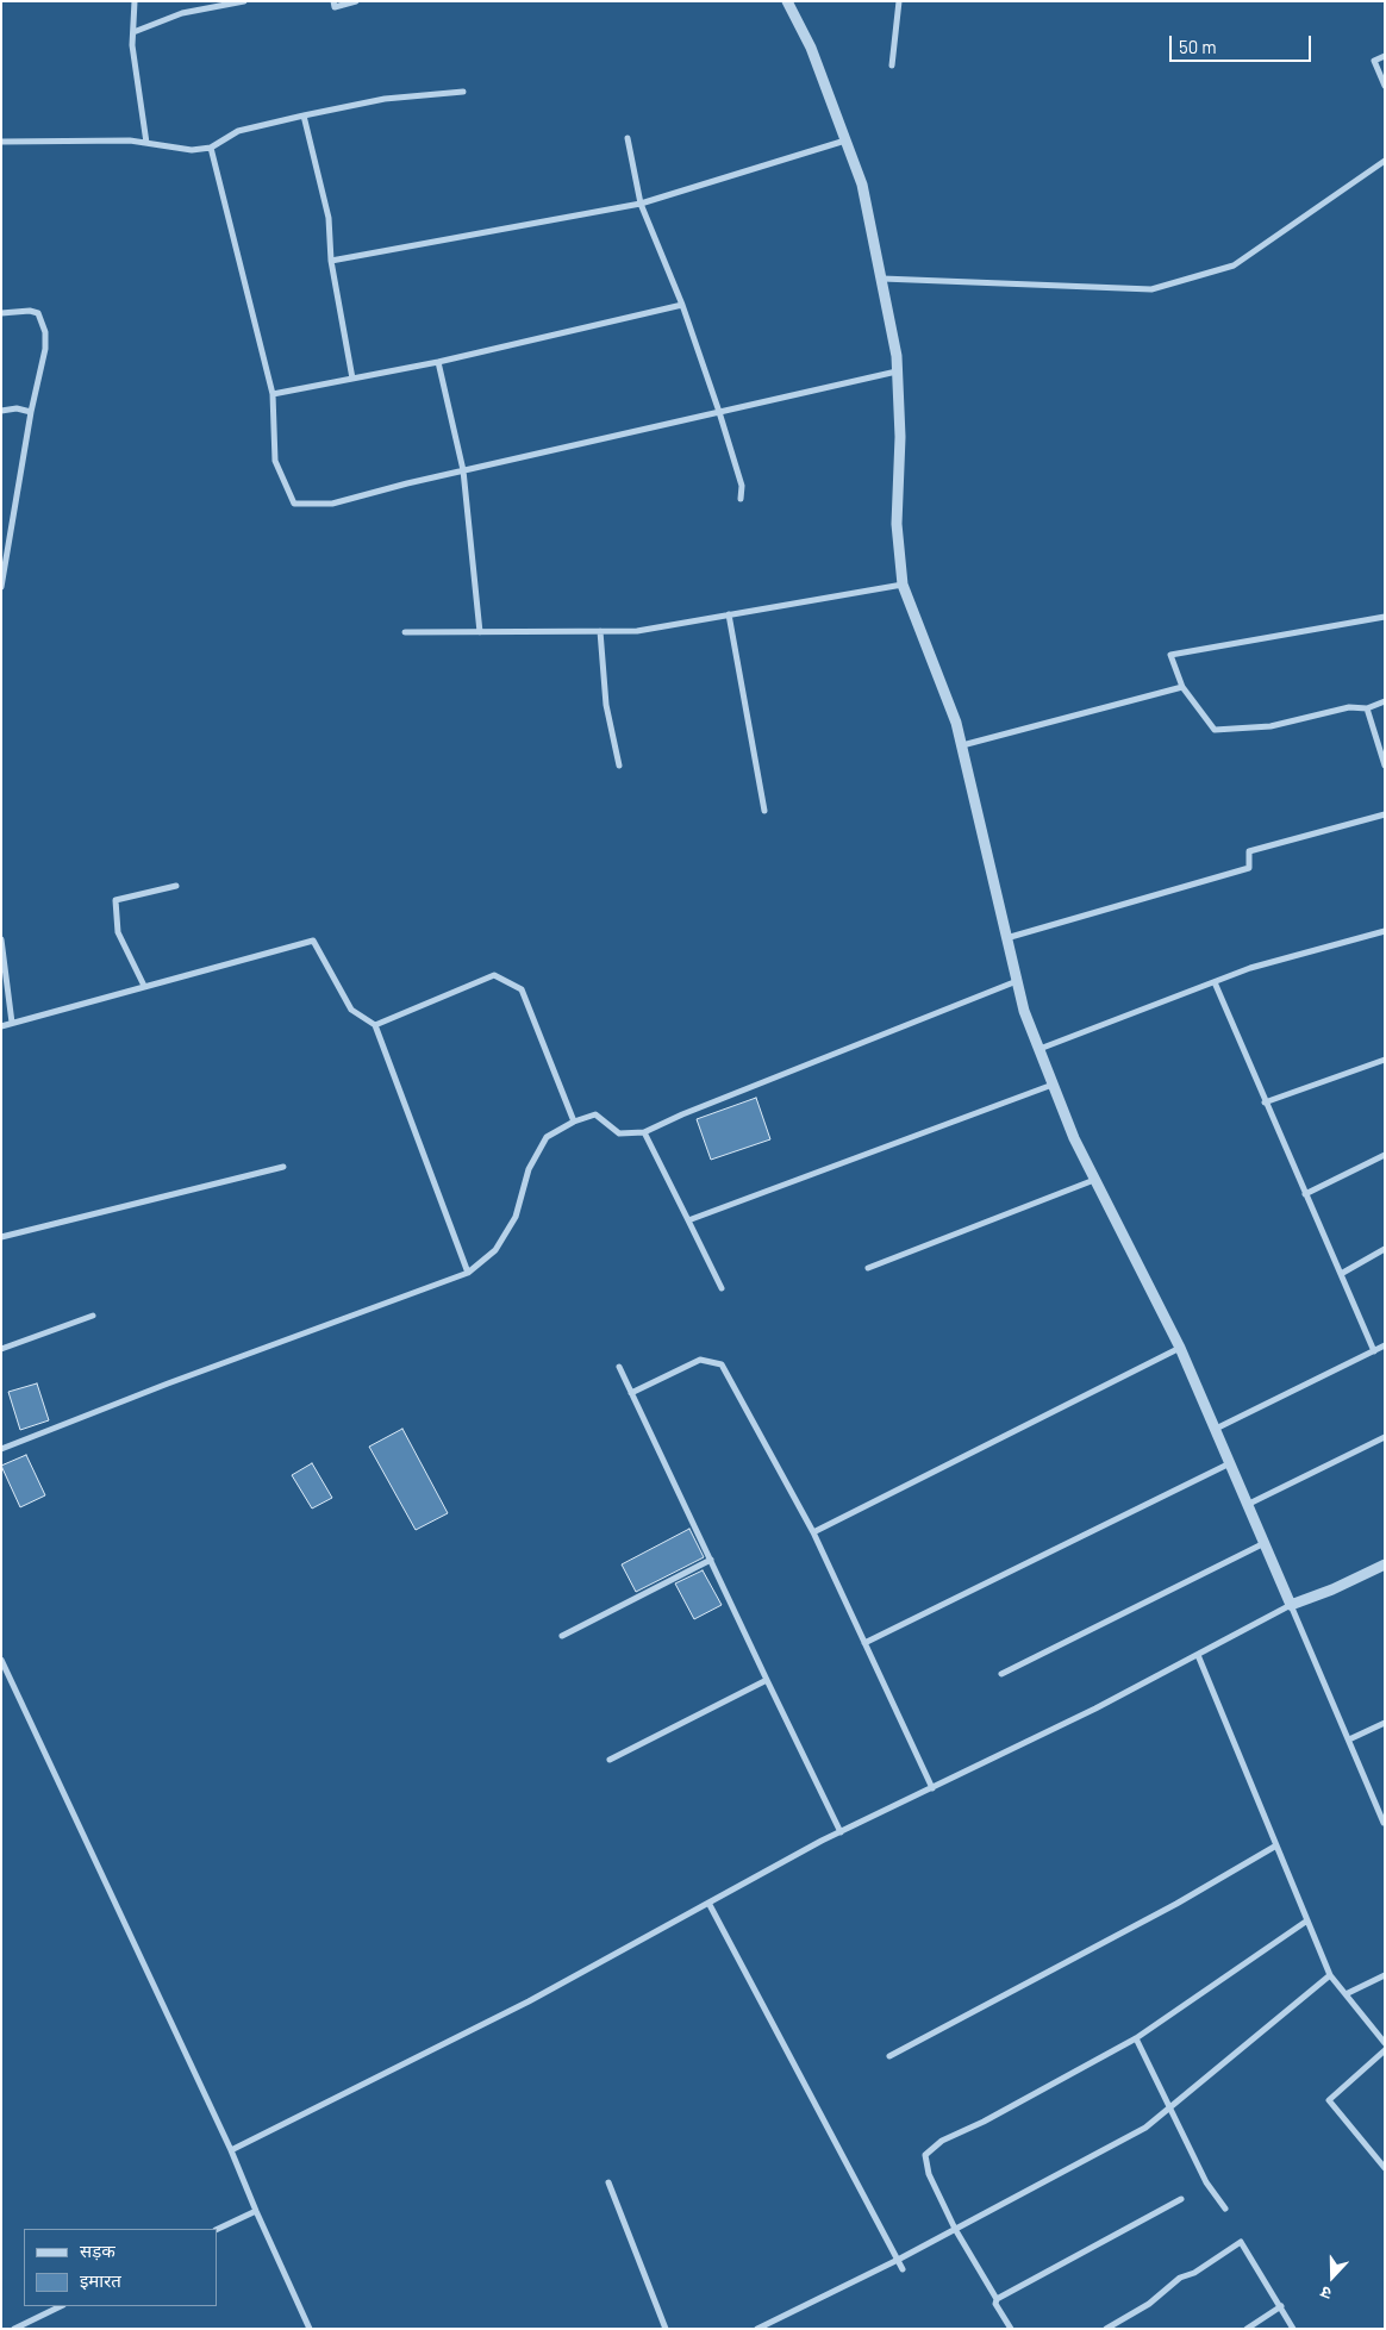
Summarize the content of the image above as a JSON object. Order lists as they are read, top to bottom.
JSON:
{
  "legend": ["सड़क", "इमारत"],
  "scale_bar": "50 m",
  "north": "bottom"
}
